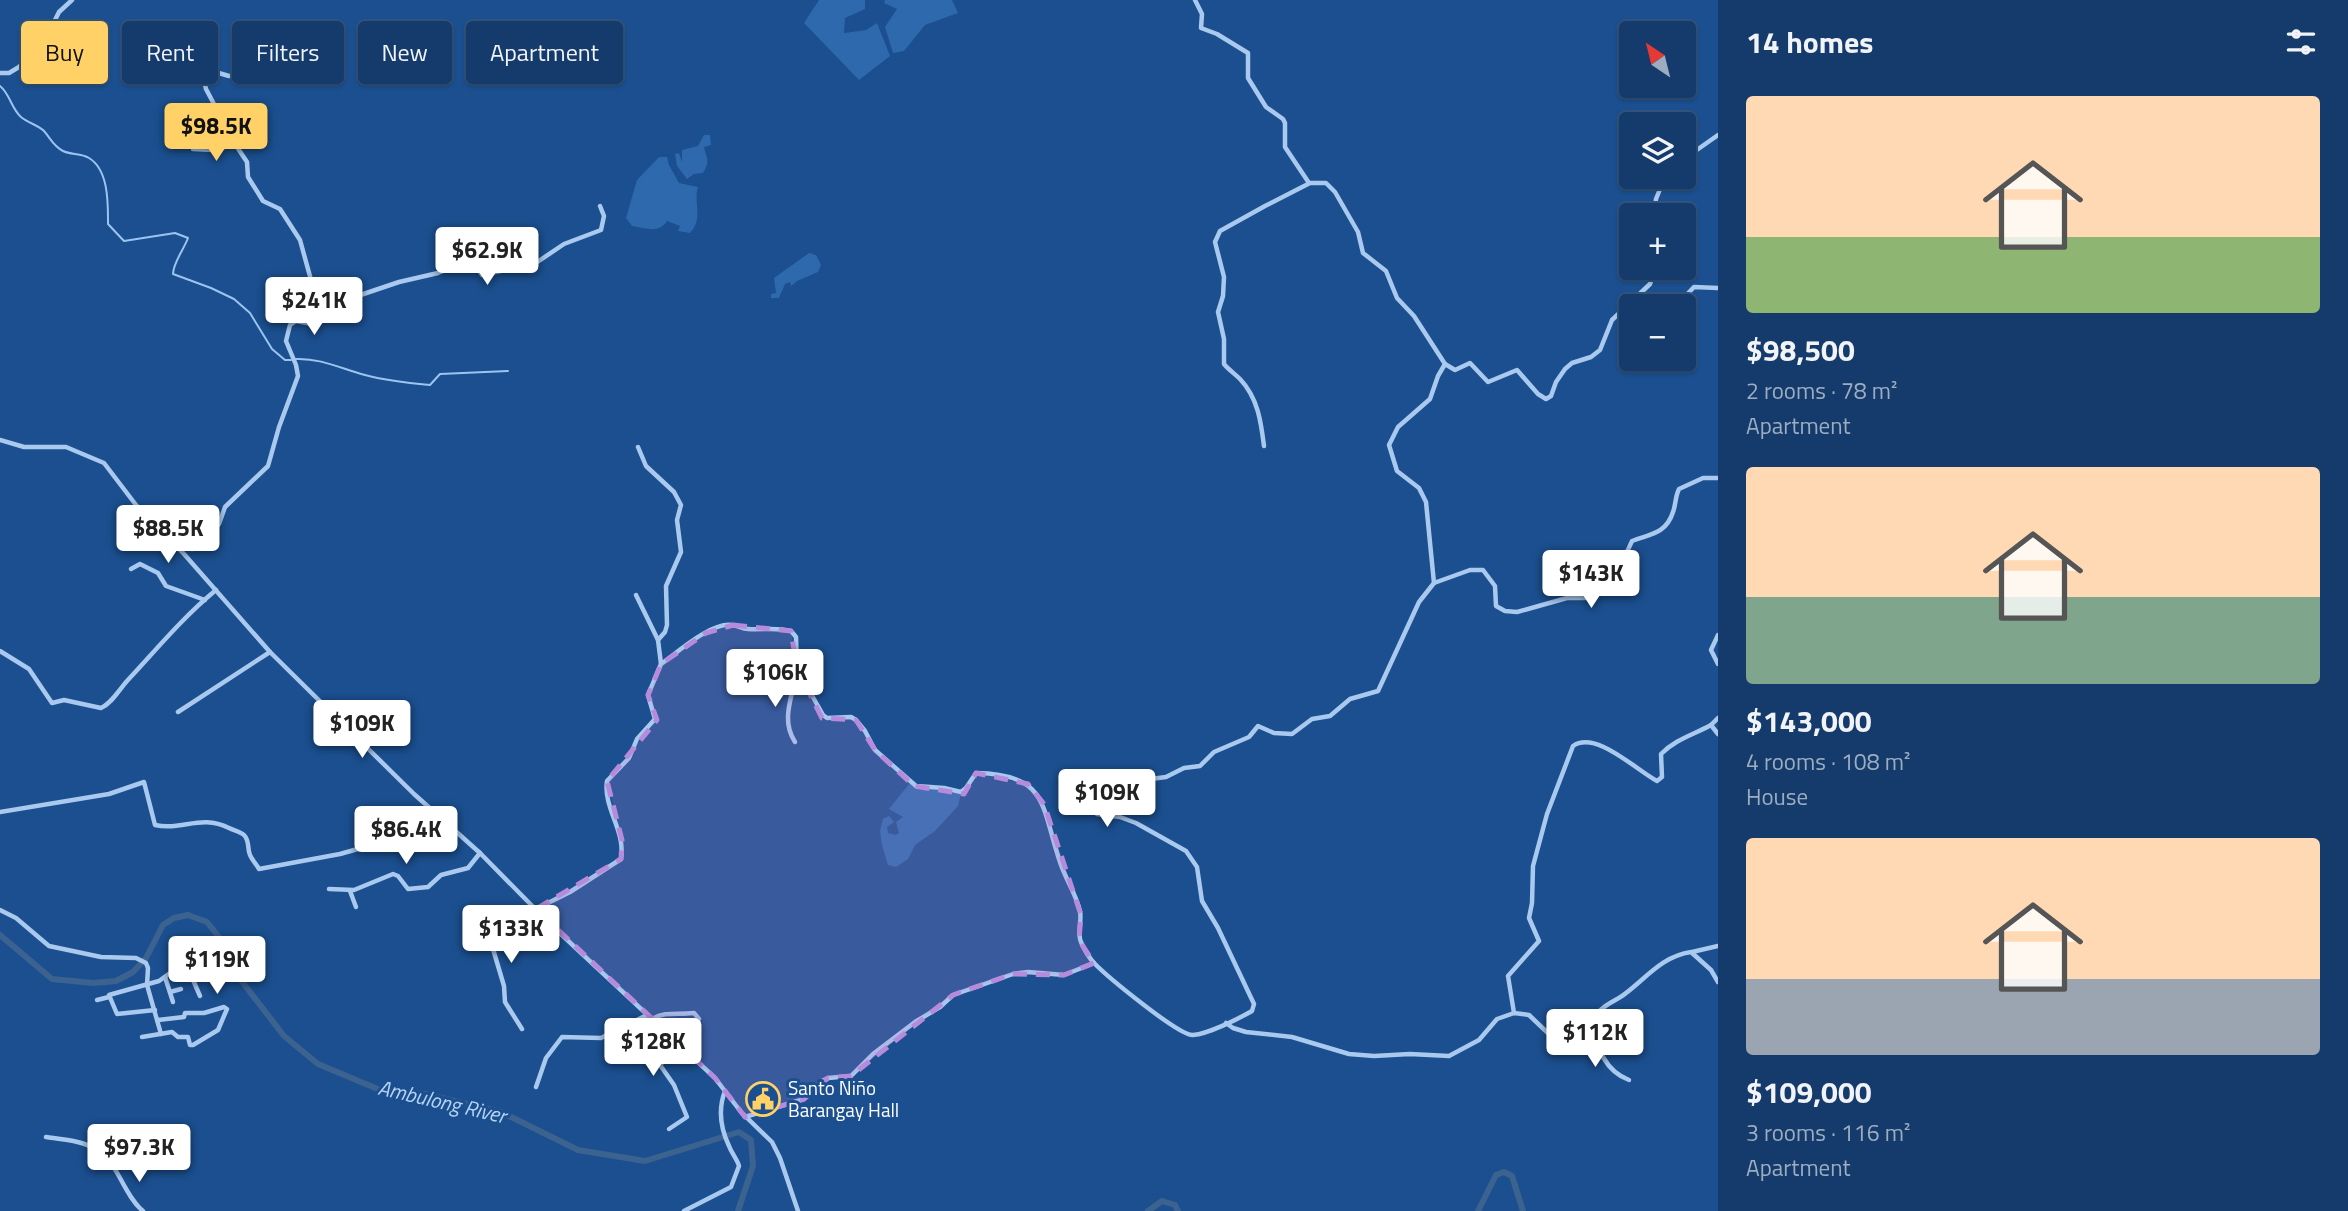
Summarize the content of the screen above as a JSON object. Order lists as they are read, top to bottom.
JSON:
{
  "water": ["Ambulong River"],
  "places": {
    "public building": ["Santo Niño Barangay Hall"]
  },
  "north": "top left",
  "page": {
    "heading": "14 homes",
    "map_buttons": ["+", "−"],
    "chip": [
      "Buy",
      "Rent",
      "Filters",
      "New",
      "Apartment"
    ],
    "list": [
      {
        "name": "$98,500",
        "note": "2 rooms · 78 m² · Apartment"
      },
      {
        "name": "$143,000",
        "note": "4 rooms · 108 m² · House"
      },
      {
        "name": "$109,000",
        "note": "3 rooms · 116 m² · Apartment"
      }
    ],
    "price": [
      "$98.5K",
      "$62.9K",
      "$241K",
      "$88.5K",
      "$143K",
      "$106K",
      "$109K",
      "$109K",
      "$86.4K",
      "$133K",
      "$119K",
      "$112K",
      "$128K",
      "$97.3K"
    ]
  }
}
